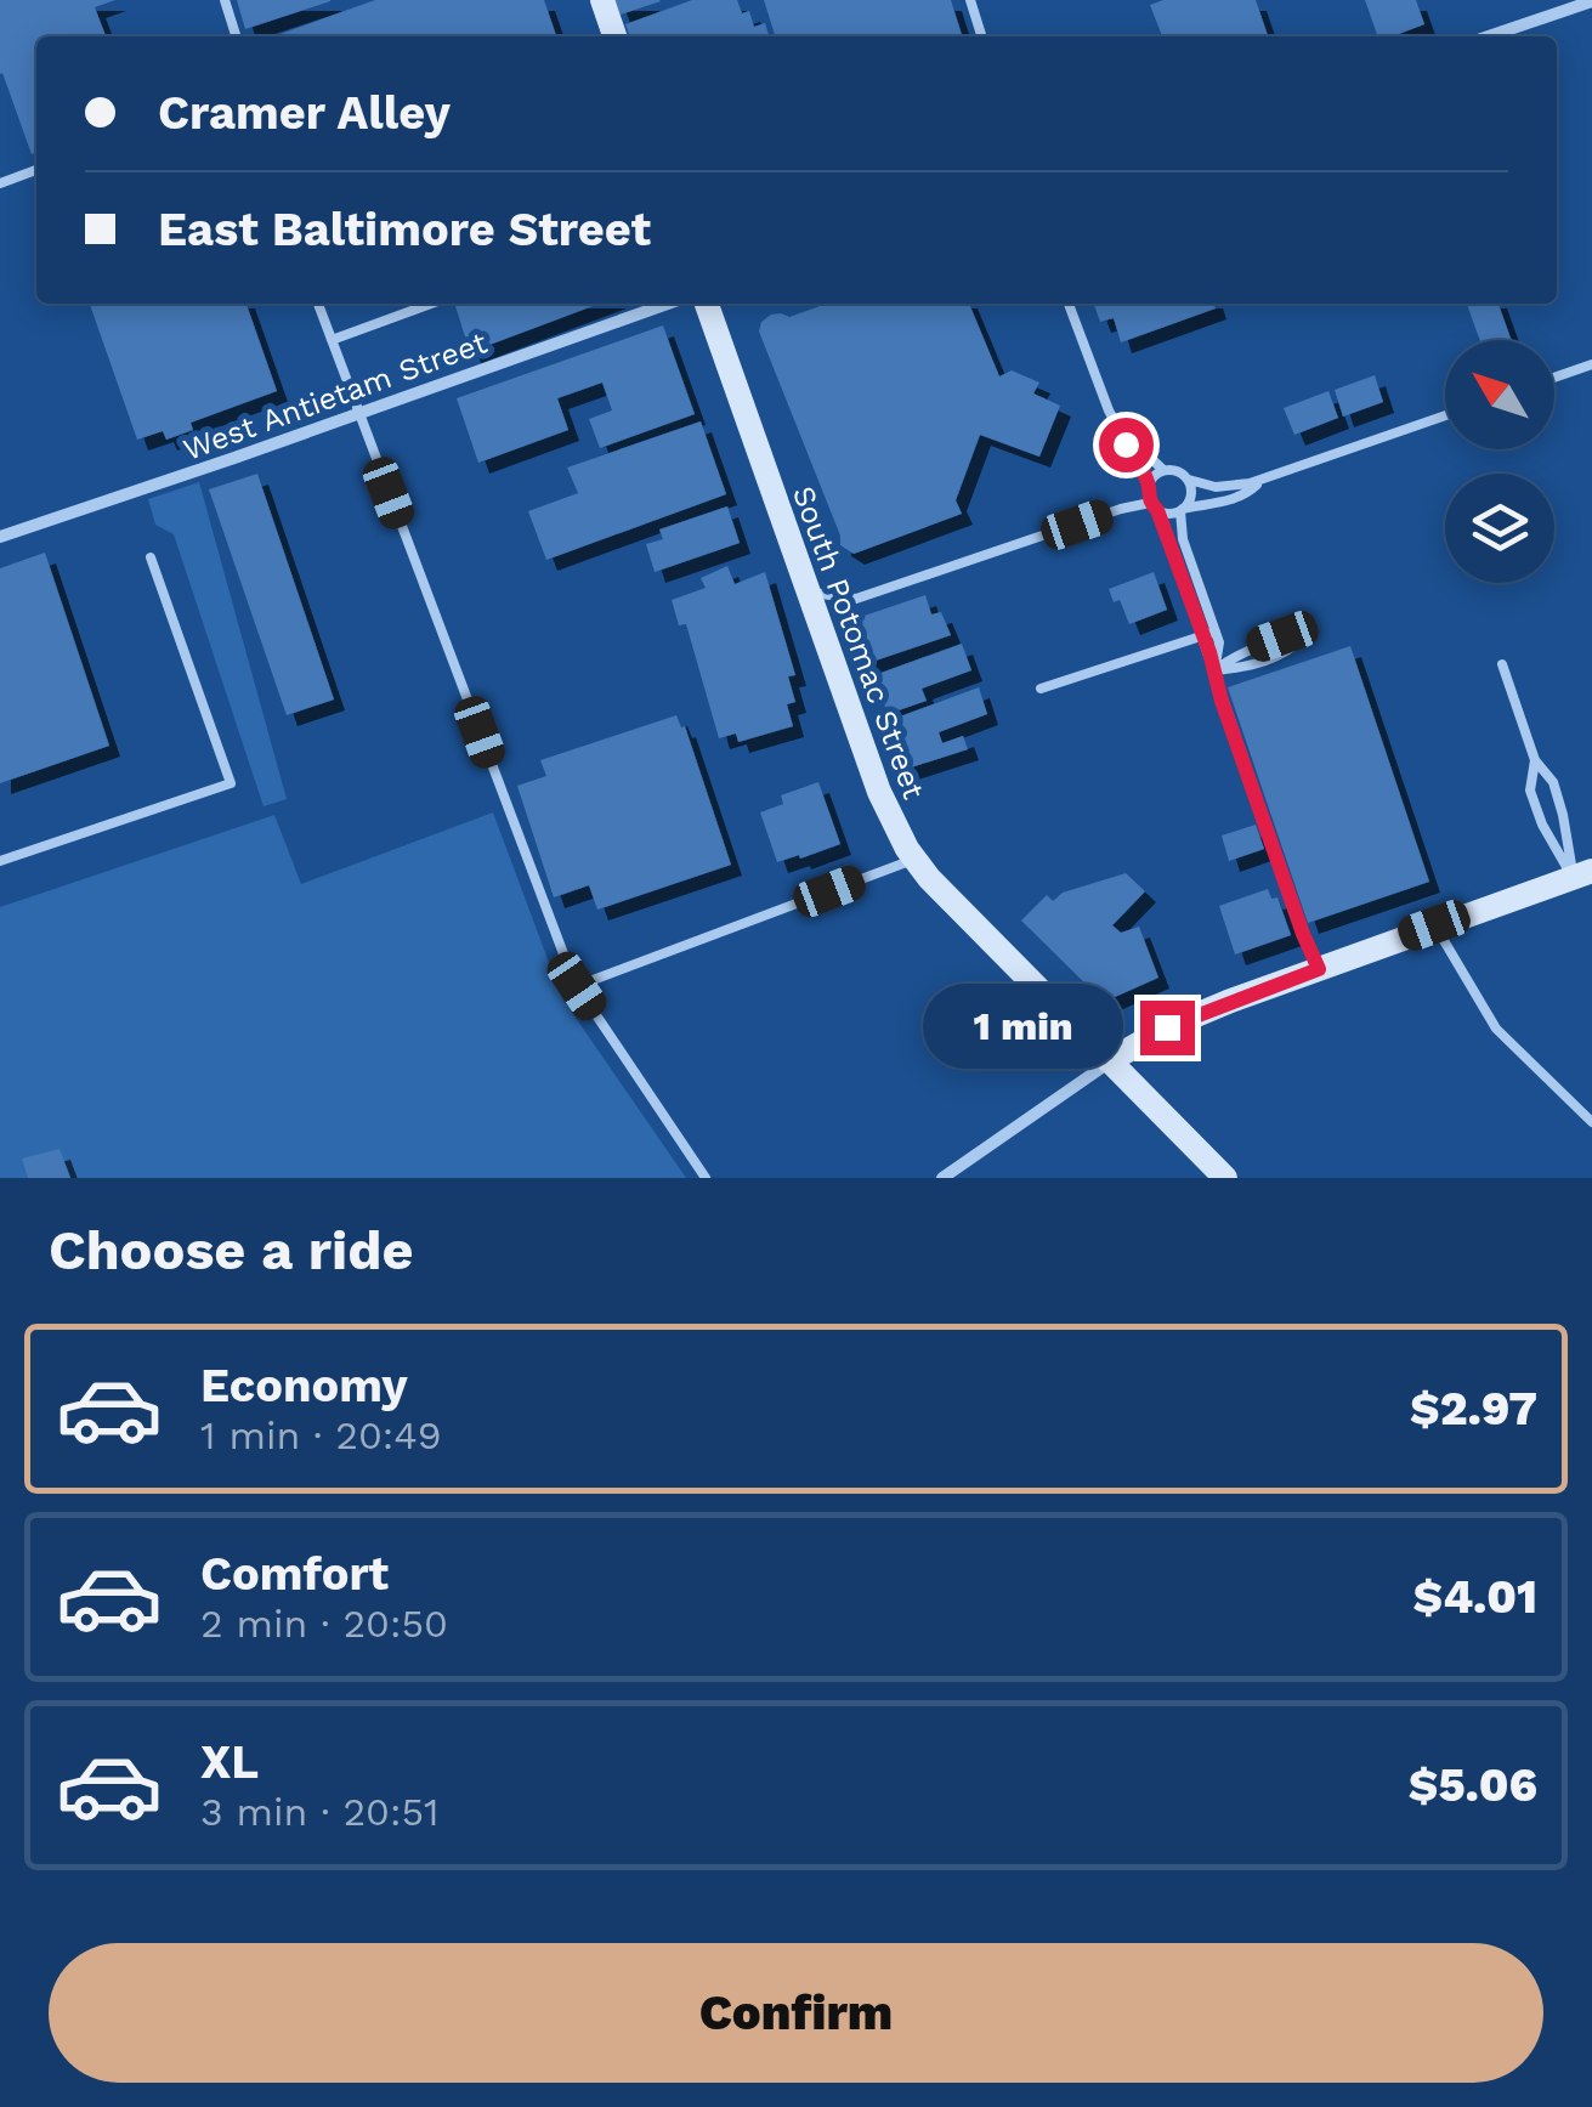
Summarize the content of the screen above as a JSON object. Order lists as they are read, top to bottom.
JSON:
{
  "streets": {
    "main road": ["South Potomac Street"],
    "street": ["West Antietam Street"]
  },
  "north": "top left",
  "page": {
    "banner": ["Cramer Alley", "East Baltimore Street"],
    "bubble": "1 min",
    "heading": "Choose a ride",
    "list": [
      {
        "name": "Economy",
        "note": "1 min · 20:49",
        "value": "$2.97"
      },
      {
        "name": "Comfort",
        "note": "2 min · 20:50",
        "value": "$4.01"
      },
      {
        "name": "XL",
        "note": "3 min · 20:51",
        "value": "$5.06"
      }
    ],
    "buttons": "Confirm"
  }
}
